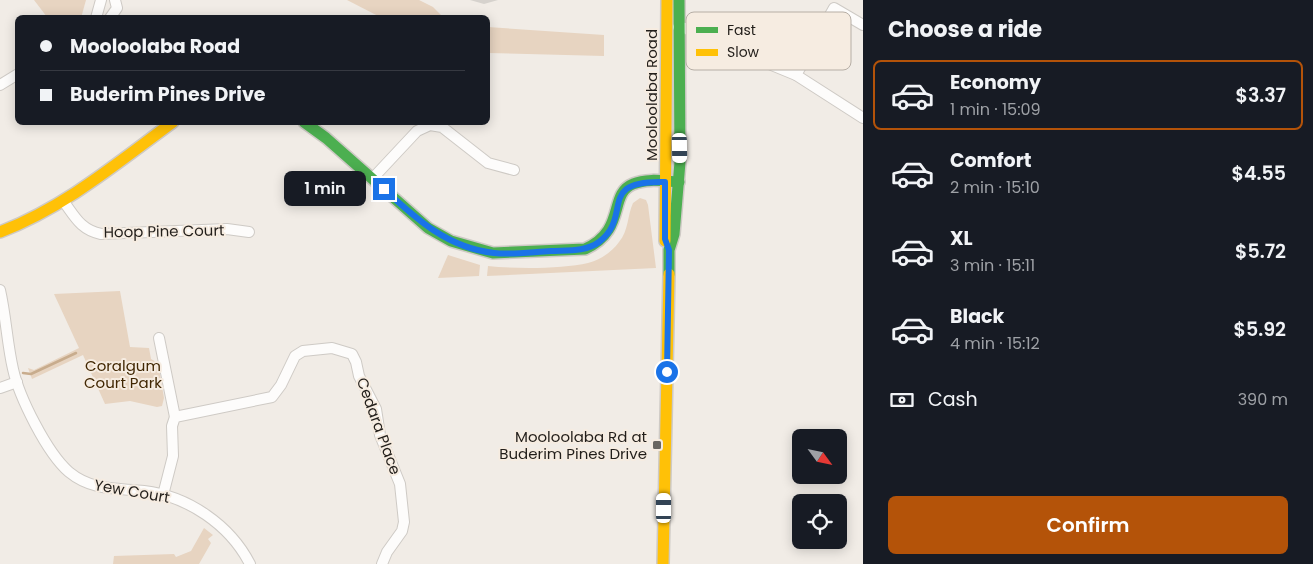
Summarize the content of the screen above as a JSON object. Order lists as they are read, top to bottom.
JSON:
{
  "streets": {
    "main road": ["Mooloolaba Road"],
    "street": ["Hoop Pine Court", "Cedara Place", "Yew Court"]
  },
  "parks": ["Coralgum Court Park"],
  "places": {
    "transit": ["Mooloolaba Rd at Buderim Pines Drive"]
  },
  "legend": ["Fast", "Slow"],
  "north": "bottom right",
  "page": {
    "heading": "Choose a ride",
    "banner": ["Mooloolaba Road", "Buderim Pines Drive"],
    "list": [
      {
        "name": "Economy",
        "note": "1 min · 15:09",
        "value": "$3.37"
      },
      {
        "name": "Comfort",
        "note": "2 min · 15:10",
        "value": "$4.55"
      },
      {
        "name": "XL",
        "note": "3 min · 15:11",
        "value": "$5.72"
      },
      {
        "name": "Black",
        "note": "4 min · 15:12",
        "value": "$5.92"
      }
    ],
    "bubble": "1 min",
    "pay": ["Cash", "390 m"],
    "buttons": "Confirm"
  }
}
